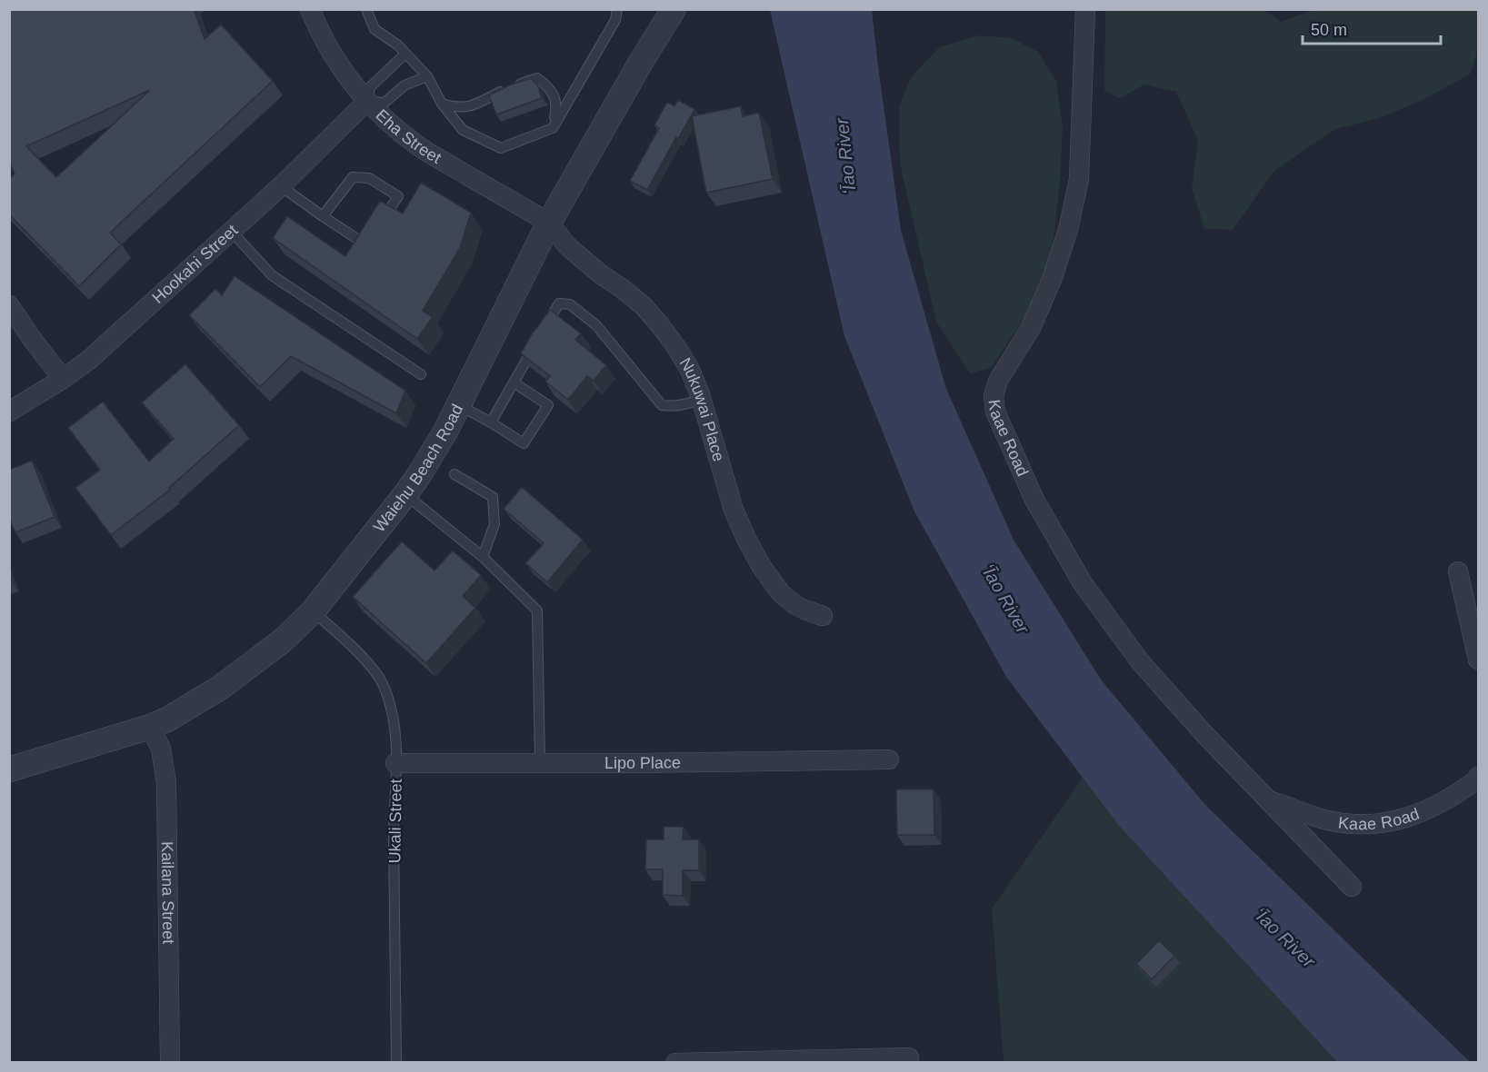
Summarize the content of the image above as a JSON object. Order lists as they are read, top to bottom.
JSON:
{
  "streets": {
    "street": [
      "Eha Street",
      "Hookahi Street",
      "Nukuwai Place",
      "Kaae Road",
      "Waiehu Beach Road",
      "Lipo Place",
      "Kailana Street"
    ],
    "lane": ["Ukali Street"]
  },
  "crossings": [
    ["Eha Street", "Hookahi Street"],
    ["Eha Street", "Nukuwai Place"],
    ["Eha Street", "Waiehu Beach Road"],
    ["Nukuwai Place", "Waiehu Beach Road"],
    ["Waiehu Beach Road", "Ukali Street"],
    ["Waiehu Beach Road", "Kailana Street"],
    ["Lipo Place", "Ukali Street"]
  ],
  "water": ["ʻĪao River"],
  "scale_bar": "50 m"
}
